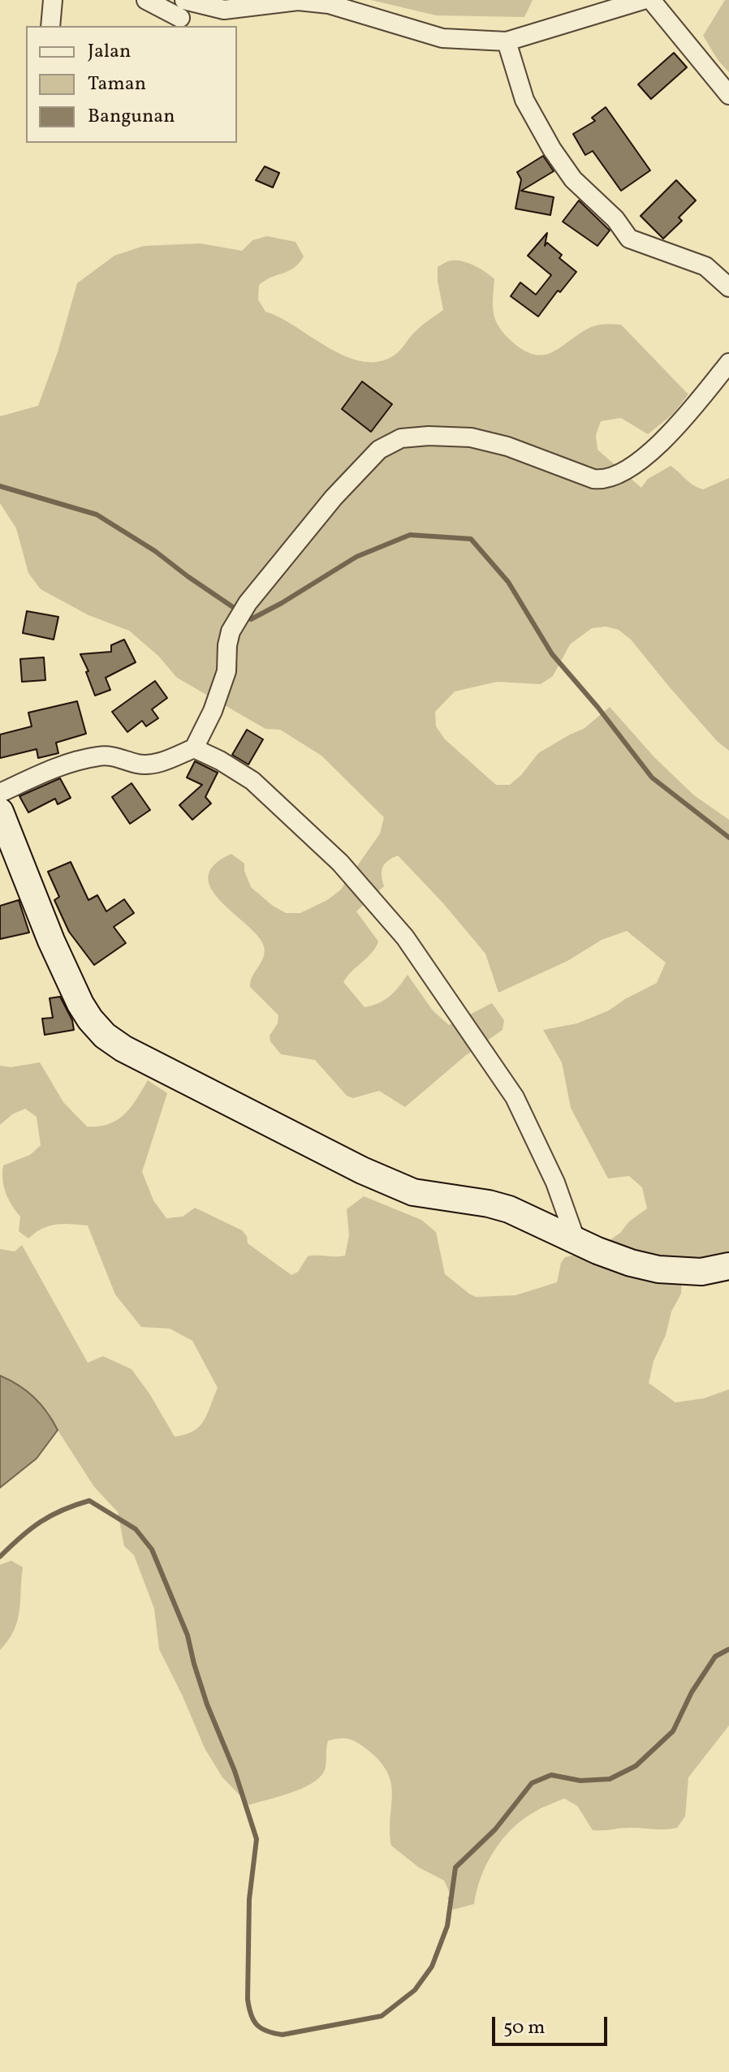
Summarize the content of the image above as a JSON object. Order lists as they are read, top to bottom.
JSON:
{
  "legend": ["Jalan", "Taman", "Bangunan"],
  "scale_bar": "50 m"
}
